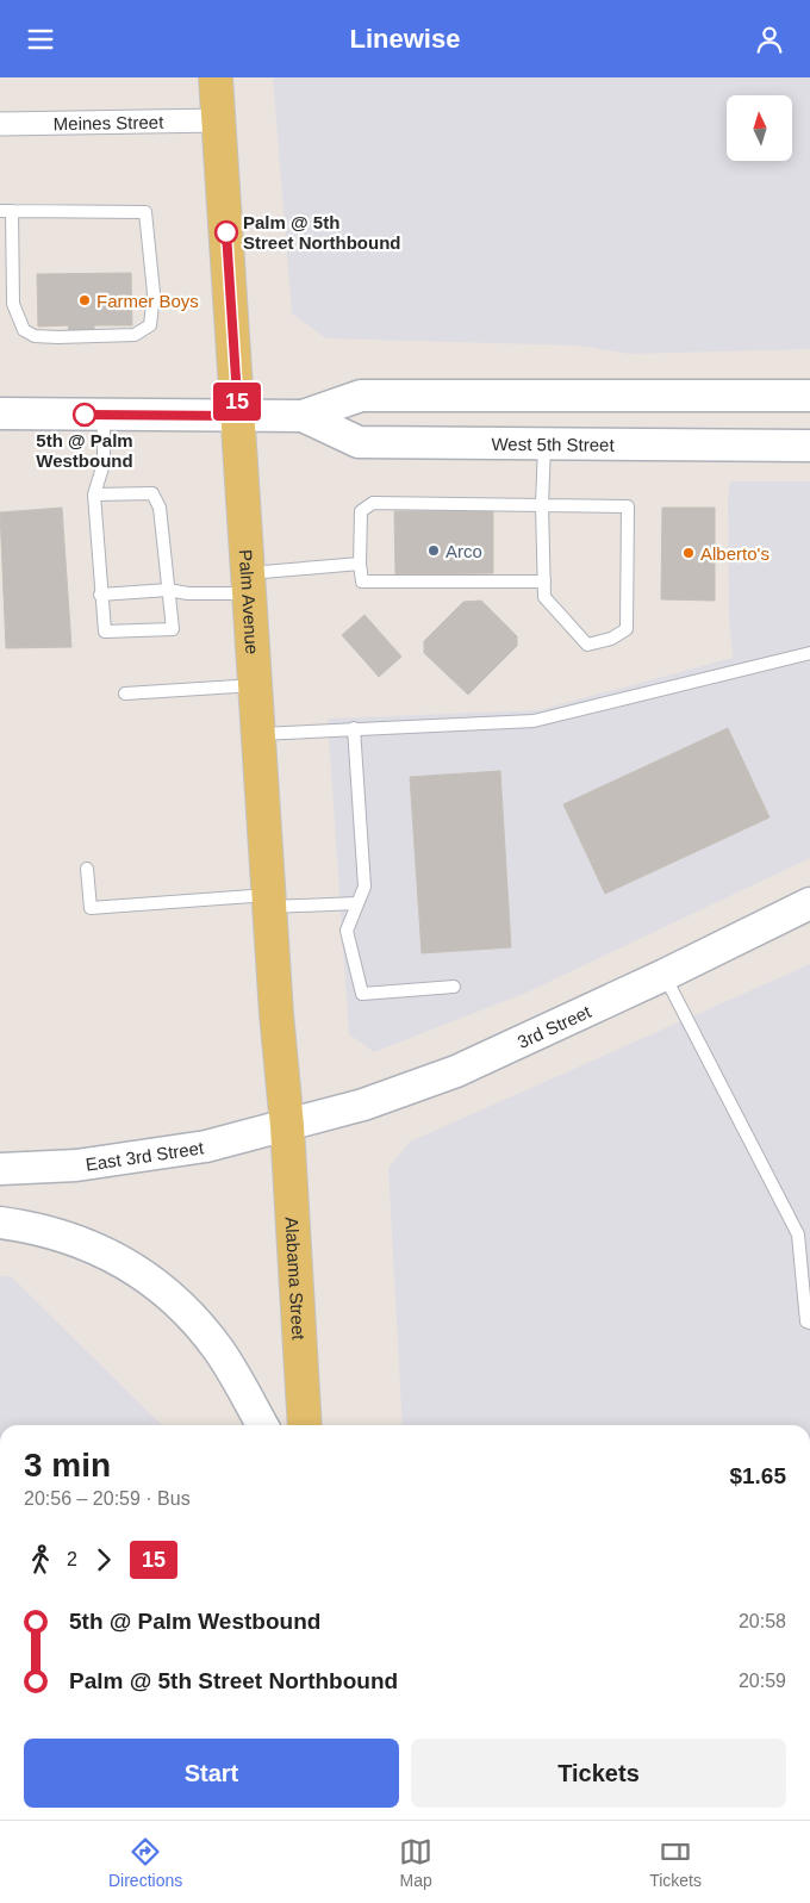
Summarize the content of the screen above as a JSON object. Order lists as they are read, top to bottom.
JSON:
{
  "streets": {
    "main road": [
      "West 5th Street",
      "Palm Avenue",
      "3rd Street",
      "East 3rd Street",
      "Alabama Street"
    ],
    "street": ["Meines Street"]
  },
  "crossings": [
    ["Meines Street", "Palm Avenue"],
    ["West 5th Street", "Palm Avenue"],
    ["Palm Avenue", "3rd Street"],
    ["Palm Avenue", "East 3rd Street"],
    ["Palm Avenue", "Alabama Street"],
    ["3rd Street", "East 3rd Street"],
    ["3rd Street", "Alabama Street"],
    ["East 3rd Street", "Alabama Street"]
  ],
  "places": [
    "Palm @ 5th Street Northbound",
    "Farmer Boys",
    "5th @ Palm Westbound",
    "Arco",
    "Alberto's"
  ],
  "lines": ["bus line 15"],
  "north": "top",
  "page": {
    "header": "Linewise",
    "on_map": "15",
    "heading": ["3 min", "20:56 – 20:59 · Bus", "$1.65"],
    "legs": ["2", "15"],
    "list": [
      {
        "name": "5th @ Palm Westbound",
        "value": "20:58"
      },
      {
        "name": "Palm @ 5th Street Northbound",
        "value": "20:59"
      }
    ],
    "buttons": ["Start", "Tickets"],
    "tabs": ["Directions", "Map", "Tickets"]
  }
}
